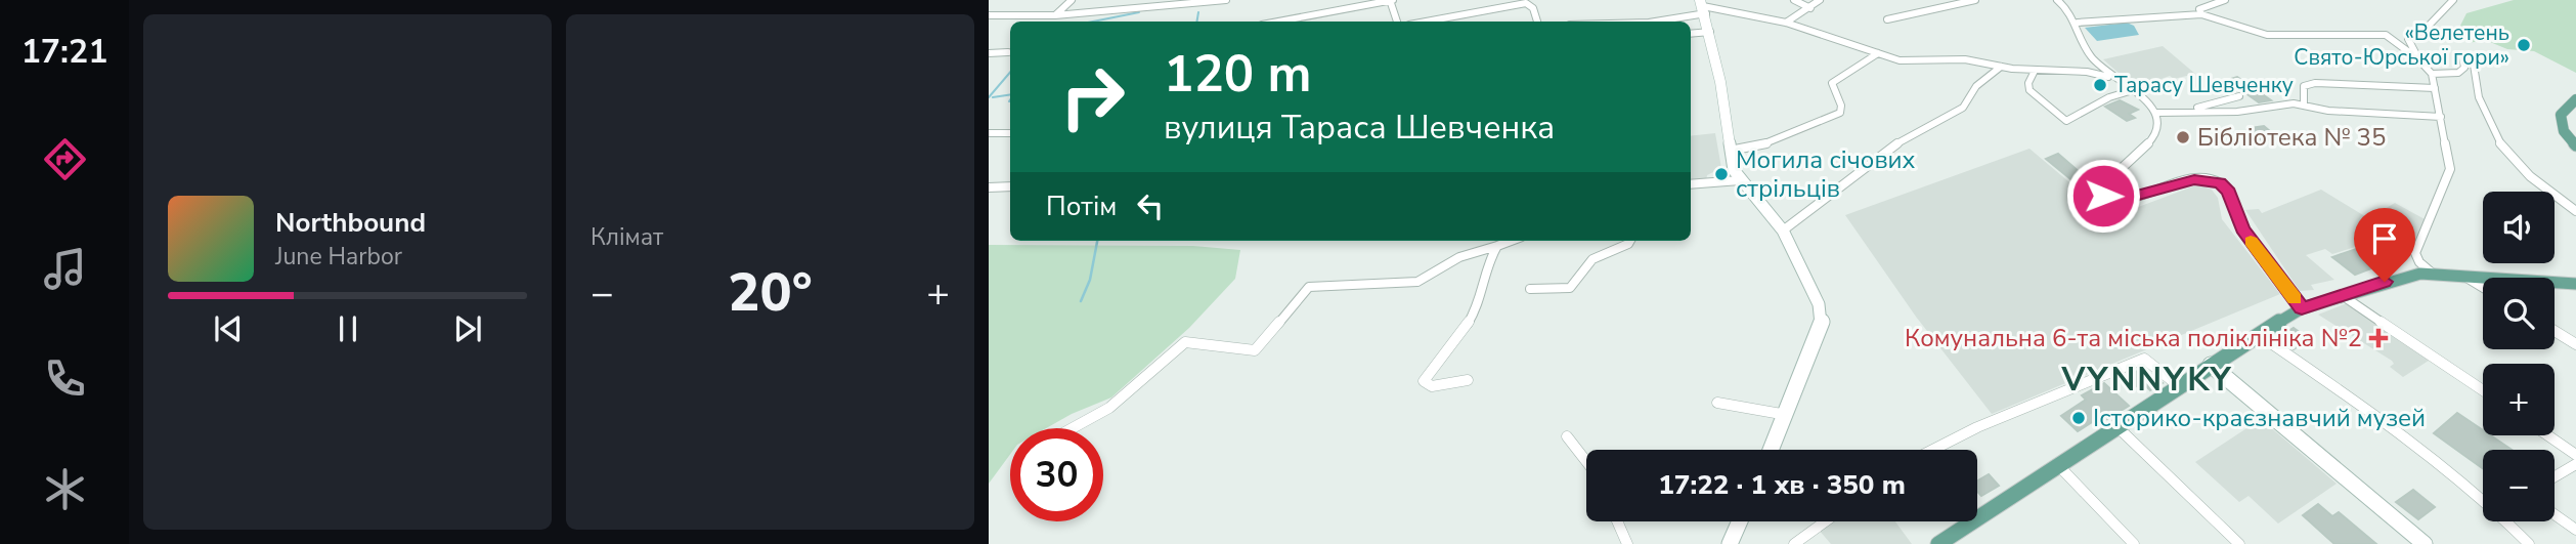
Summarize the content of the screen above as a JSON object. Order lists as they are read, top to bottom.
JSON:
{
  "districts": ["VYNNYKY"],
  "places": {
    "other": [
      "«Велетень Свято-Юрської гори»",
      "Тарасу Шевченку",
      "Бібліотека № 35",
      "Могила січових стрільців",
      "Історико-краєзнавчий музей"
    ],
    "health": ["Комунальна 6-та міська поліклініка №2"]
  },
  "page": {
    "tabs": "17:21",
    "tile": "Клімат",
    "turn": ["120 m", "вулиця Тараса Шевченка"],
    "then": "Потім",
    "map_buttons": ["+", "−"],
    "song": ["Northbound", "June Harbor"],
    "heat": ["−", "20°", "+"],
    "limit": "30",
    "trip": "17:22 · 1 хв · 350 m"
  }
}
